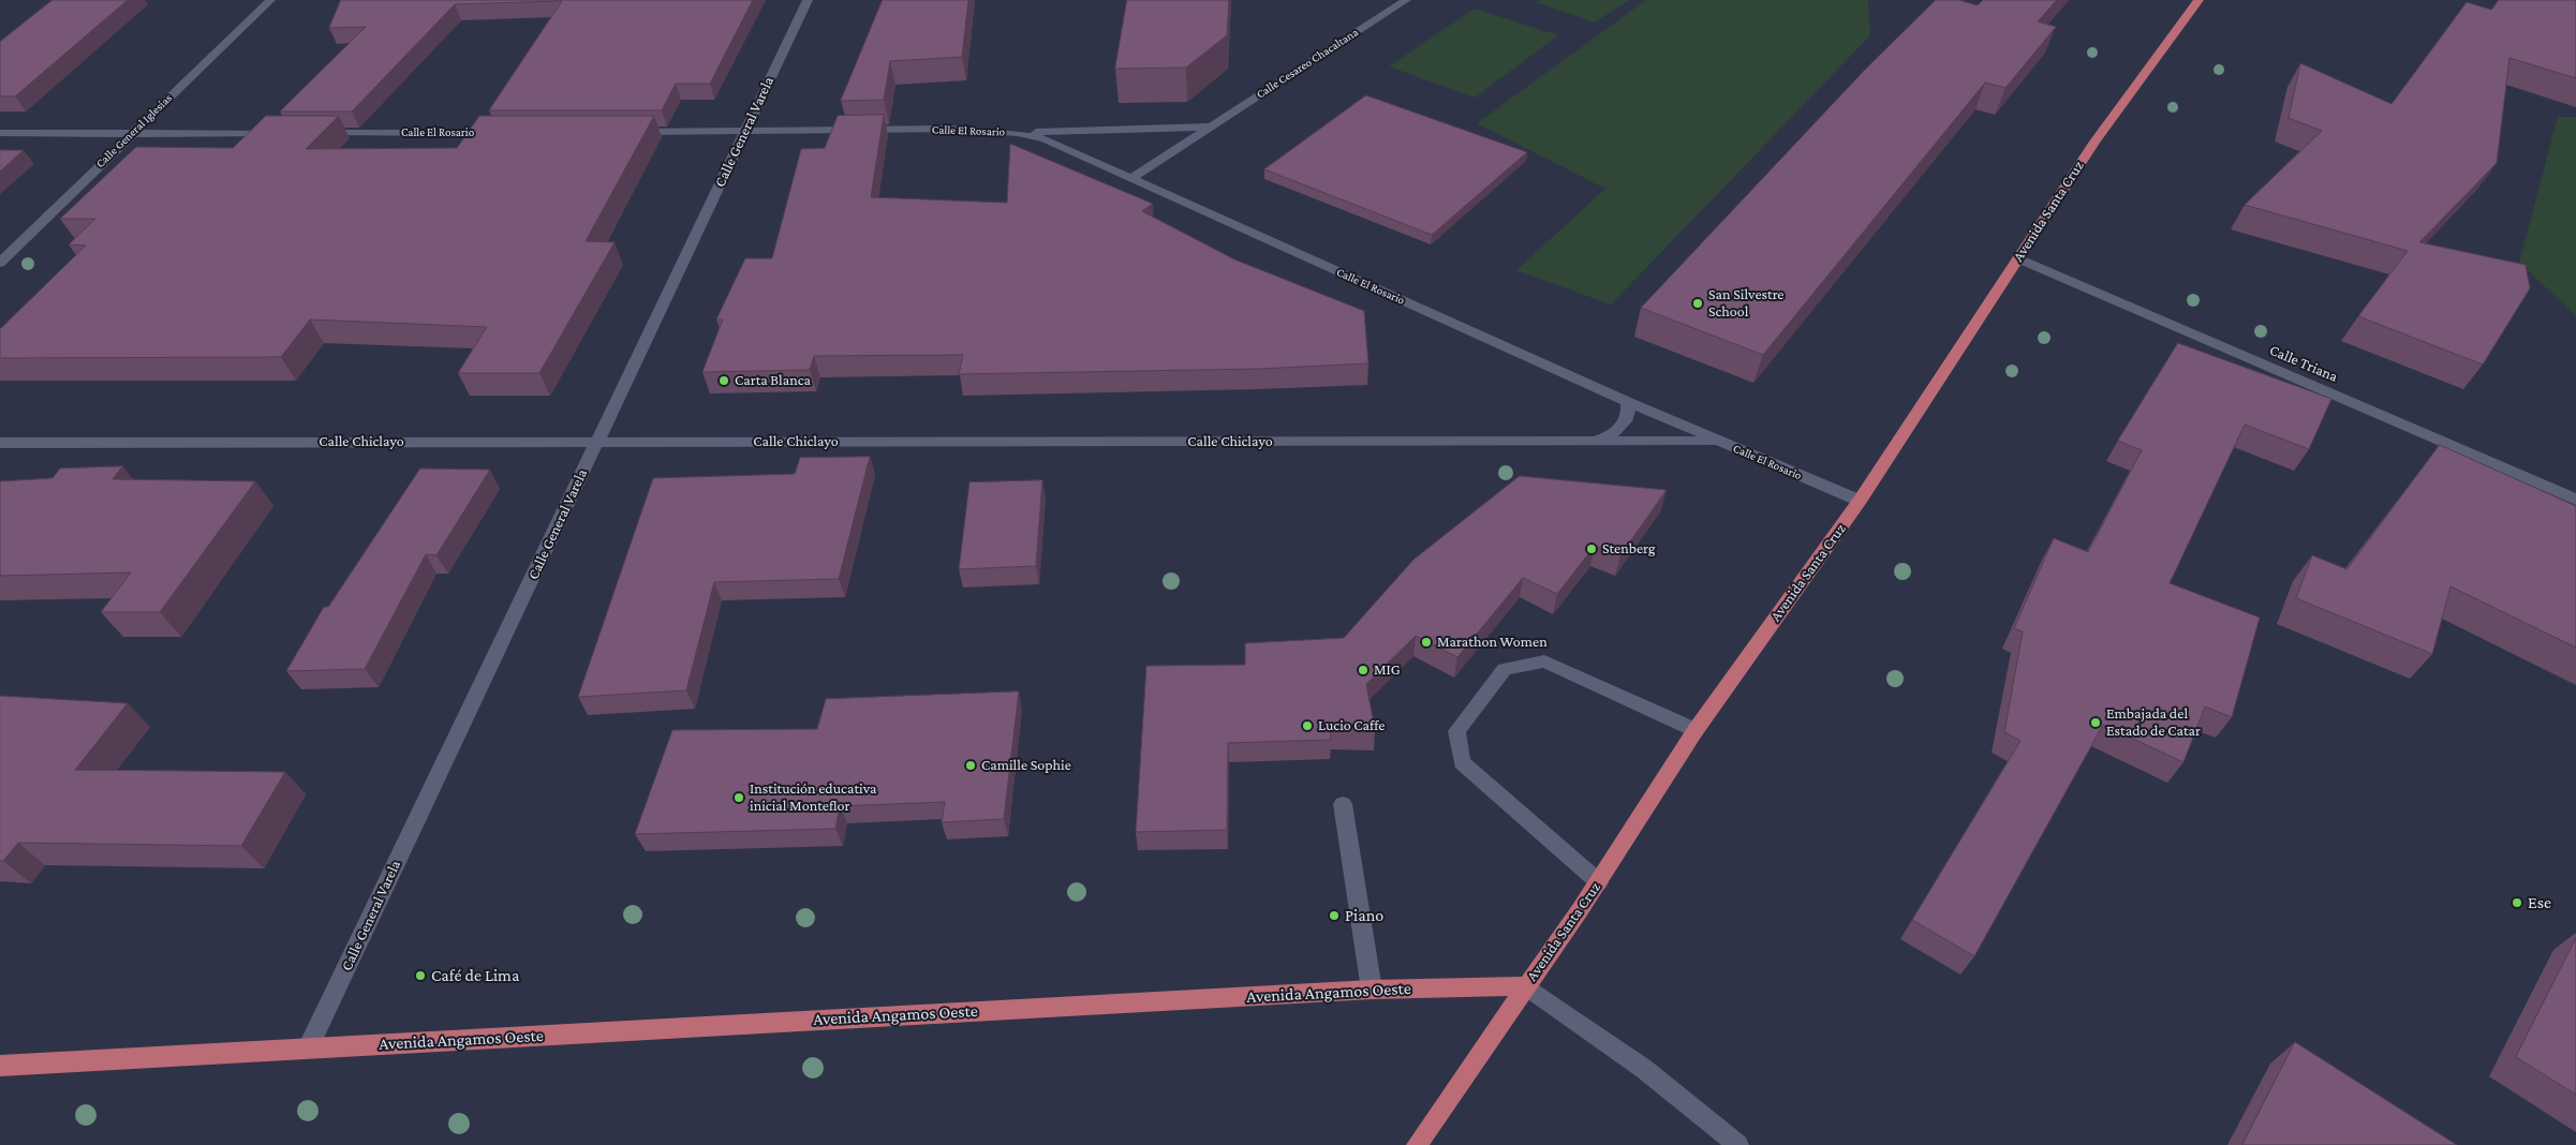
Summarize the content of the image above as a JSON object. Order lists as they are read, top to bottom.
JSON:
{
  "streets": {
    "main road": ["Avenida Santa Cruz", "Avenida Angamos Oeste"],
    "street": [
      "Calle Cesareo Chacaltana",
      "Calle General Iglesias",
      "Calle El Rosario",
      "Calle General Varela",
      "Calle Triana",
      "Calle Chiclayo"
    ]
  },
  "crossings": [
    ["Calle Cesareo Chacaltana", "Calle El Rosario"],
    ["Calle El Rosario", "Calle General Varela"],
    ["Calle El Rosario", "Avenida Santa Cruz"],
    ["Calle El Rosario", "Calle Chiclayo"],
    ["Calle General Varela", "Calle Chiclayo"],
    ["Calle General Varela", "Avenida Angamos Oeste"],
    ["Avenida Santa Cruz", "Calle Triana"],
    ["Avenida Santa Cruz", "Avenida Angamos Oeste"]
  ],
  "places": [
    "San Silvestre School",
    "Carta Blanca",
    "Stenberg",
    "Marathon Women",
    "MIG",
    "Embajada del Estado de Catar",
    "Lucio Caffe",
    "Camille Sophie",
    "Institución educativa inicial Monteflor",
    "Ese",
    "Piano",
    "Café de Lima"
  ]
}
